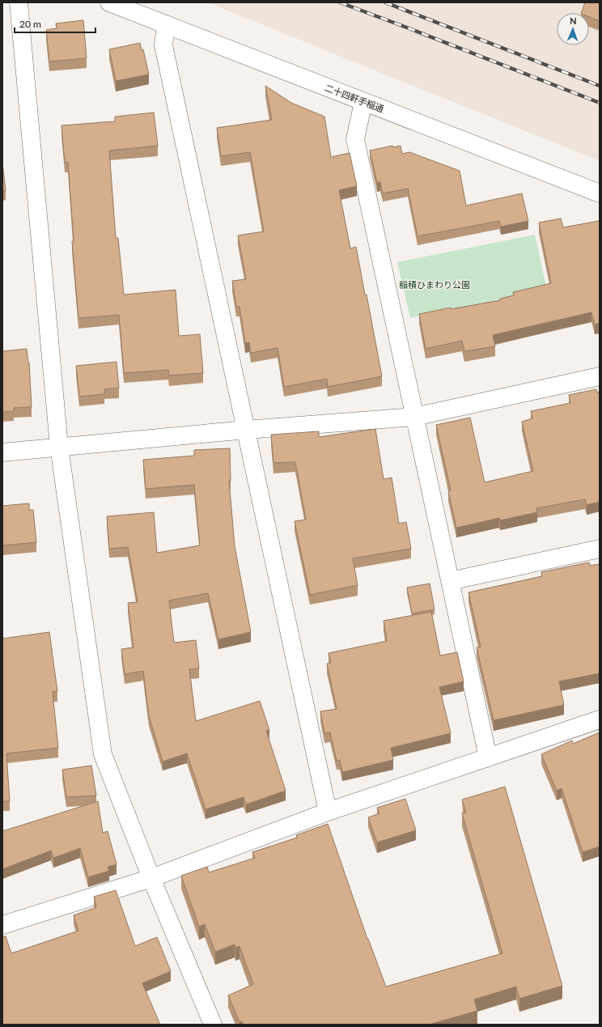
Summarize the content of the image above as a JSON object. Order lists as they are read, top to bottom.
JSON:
{
  "streets": {
    "street": ["二十四軒手稲通"]
  },
  "parks": ["稲積ひまわり公園"],
  "scale_bar": "20 m",
  "north": "top"
}
